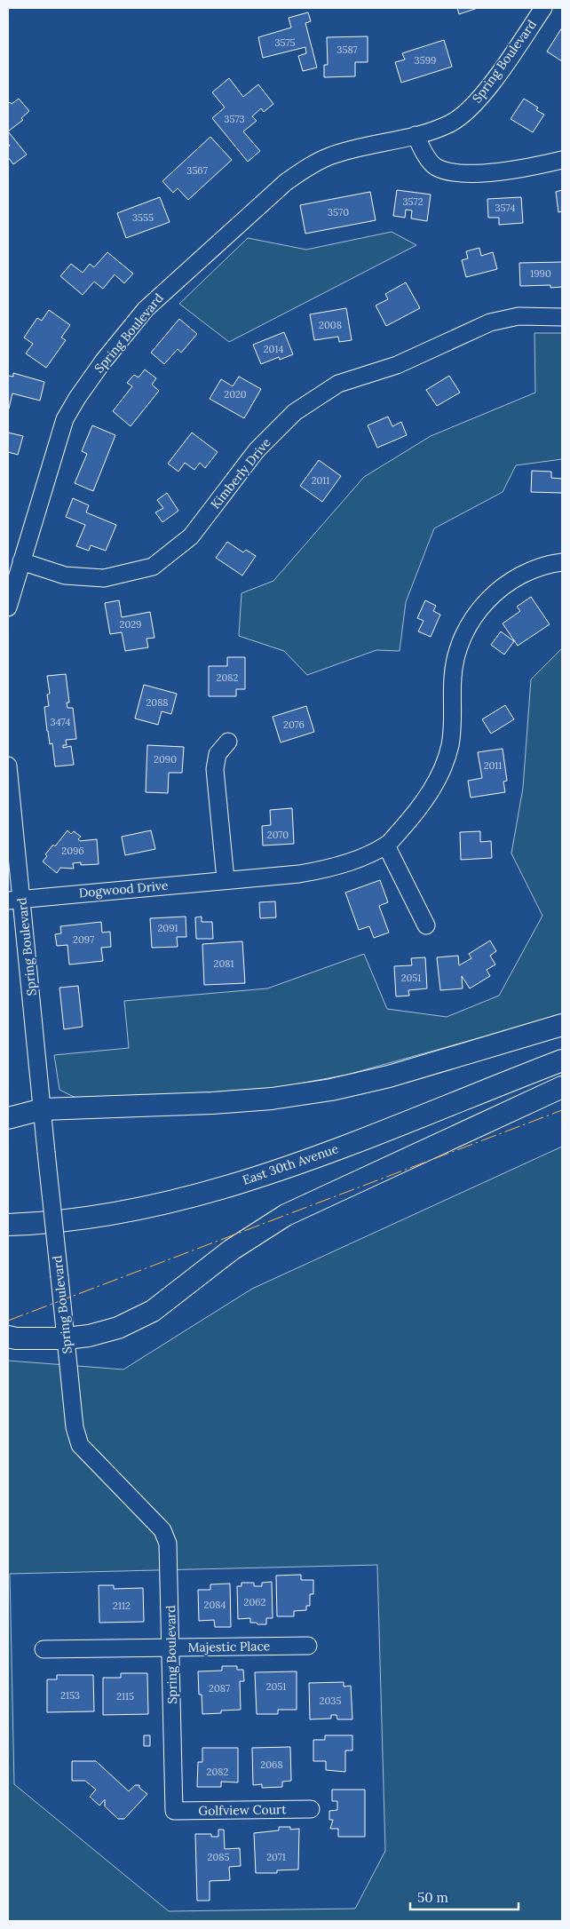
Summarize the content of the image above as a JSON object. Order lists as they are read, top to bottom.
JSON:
{
  "streets": {
    "main road": ["East 30th Avenue"],
    "street": [
      "Spring Boulevard",
      "Kimberly Drive",
      "Dogwood Drive",
      "Majestic Place",
      "Golfview Court"
    ]
  },
  "crossings": [
    ["Spring Boulevard", "Kimberly Drive"],
    ["Spring Boulevard", "Dogwood Drive"],
    ["Spring Boulevard", "Majestic Place"],
    ["Spring Boulevard", "Golfview Court"]
  ],
  "house_numbers": [
    "3575",
    "3587",
    "3599",
    "3573",
    "3567",
    "3572",
    "3574",
    "3570",
    "3555",
    "1990",
    "2008",
    "2014",
    "2020",
    "2011",
    "2029",
    "2082",
    "2088",
    "3474",
    "2076",
    "2090",
    "2011",
    "2070",
    "2096",
    "2091",
    "2097",
    "2081",
    "2051",
    "2062",
    "2084",
    "2112",
    "2051",
    "2087",
    "2153",
    "2115",
    "2035",
    "2068",
    "2082",
    "2085",
    "2071"
  ],
  "scale_bar": "50 m"
}
